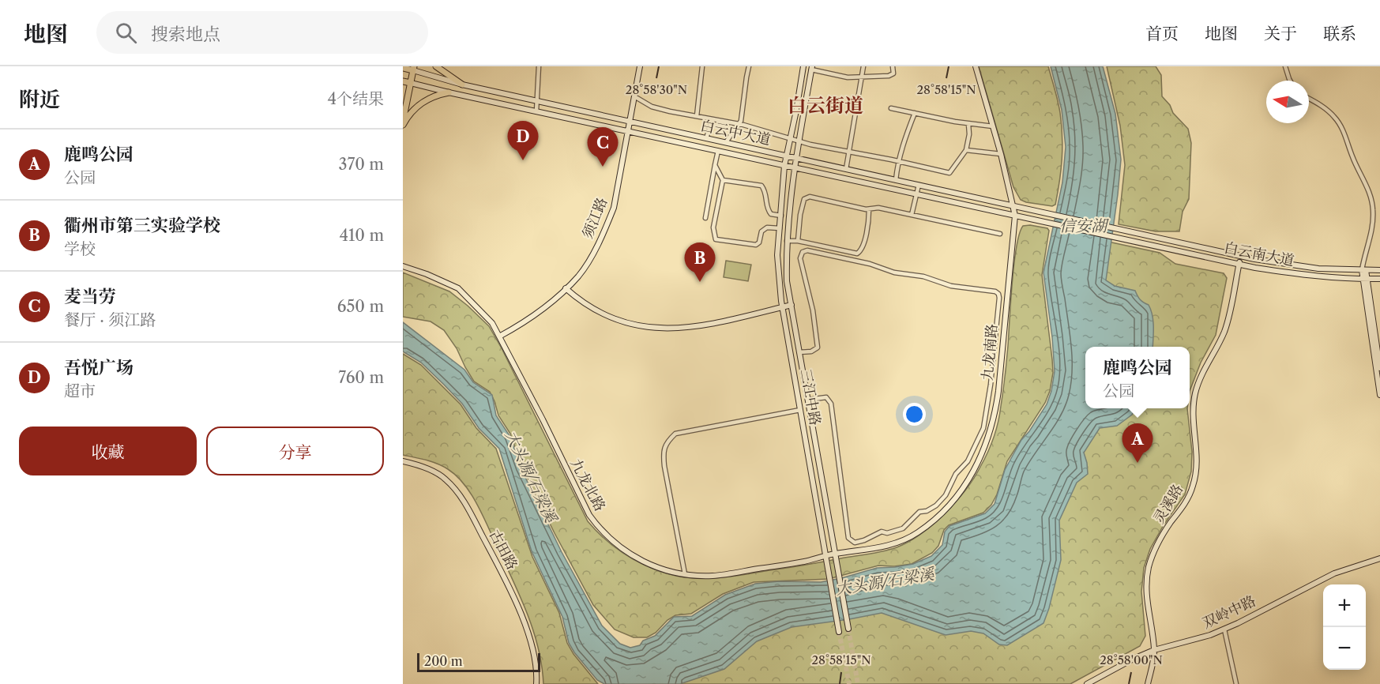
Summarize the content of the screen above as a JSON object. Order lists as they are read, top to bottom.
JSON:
{
  "streets": {
    "main road": [
      "白云中大道",
      "须江路",
      "白云南大道",
      "九龙南路",
      "三江中路",
      "九龙北路",
      "灵溪路",
      "古田路",
      "双岭中路"
    ]
  },
  "crossings": [
    ["白云中大道", "须江路"],
    ["白云中大道", "白云南大道"],
    ["白云中大道", "九龙南路"],
    ["白云中大道", "三江中路"],
    ["须江路", "九龙北路"],
    ["白云南大道", "灵溪路"],
    ["九龙南路", "三江中路"],
    ["九龙南路", "九龙北路"],
    ["三江中路", "九龙北路"],
    ["灵溪路", "双岭中路"]
  ],
  "districts": ["白云街道"],
  "water": ["信安湖", "大头源/石梁溪"],
  "scale_bar": "200 m",
  "north": "left",
  "page": {
    "header": "地图",
    "search": "搜索地点",
    "nav": [
      "首页",
      "地图",
      "关于",
      "联系"
    ],
    "heading": ["附近", "4个结果"],
    "pins": [
      "D",
      "C",
      "B",
      "A"
    ],
    "list": [
      {
        "mark": "A",
        "name": "鹿鸣公园",
        "note": "公园",
        "value": "370 m"
      },
      {
        "mark": "B",
        "name": "衢州市第三实验学校",
        "note": "学校",
        "value": "410 m"
      },
      {
        "mark": "C",
        "name": "麦当劳",
        "note": "餐厅 · 须江路",
        "value": "650 m"
      },
      {
        "mark": "D",
        "name": "吾悦广场",
        "note": "超市",
        "value": "760 m"
      }
    ],
    "popup": ["鹿鸣公园", "公园"],
    "buttons": ["收藏", "分享"],
    "map_buttons": ["+", "−"],
    "scale": "200 m"
  },
  "coordinates": ["28°58'30\"N", "28°58'15\"N", "28°58'00\"N"]
}
